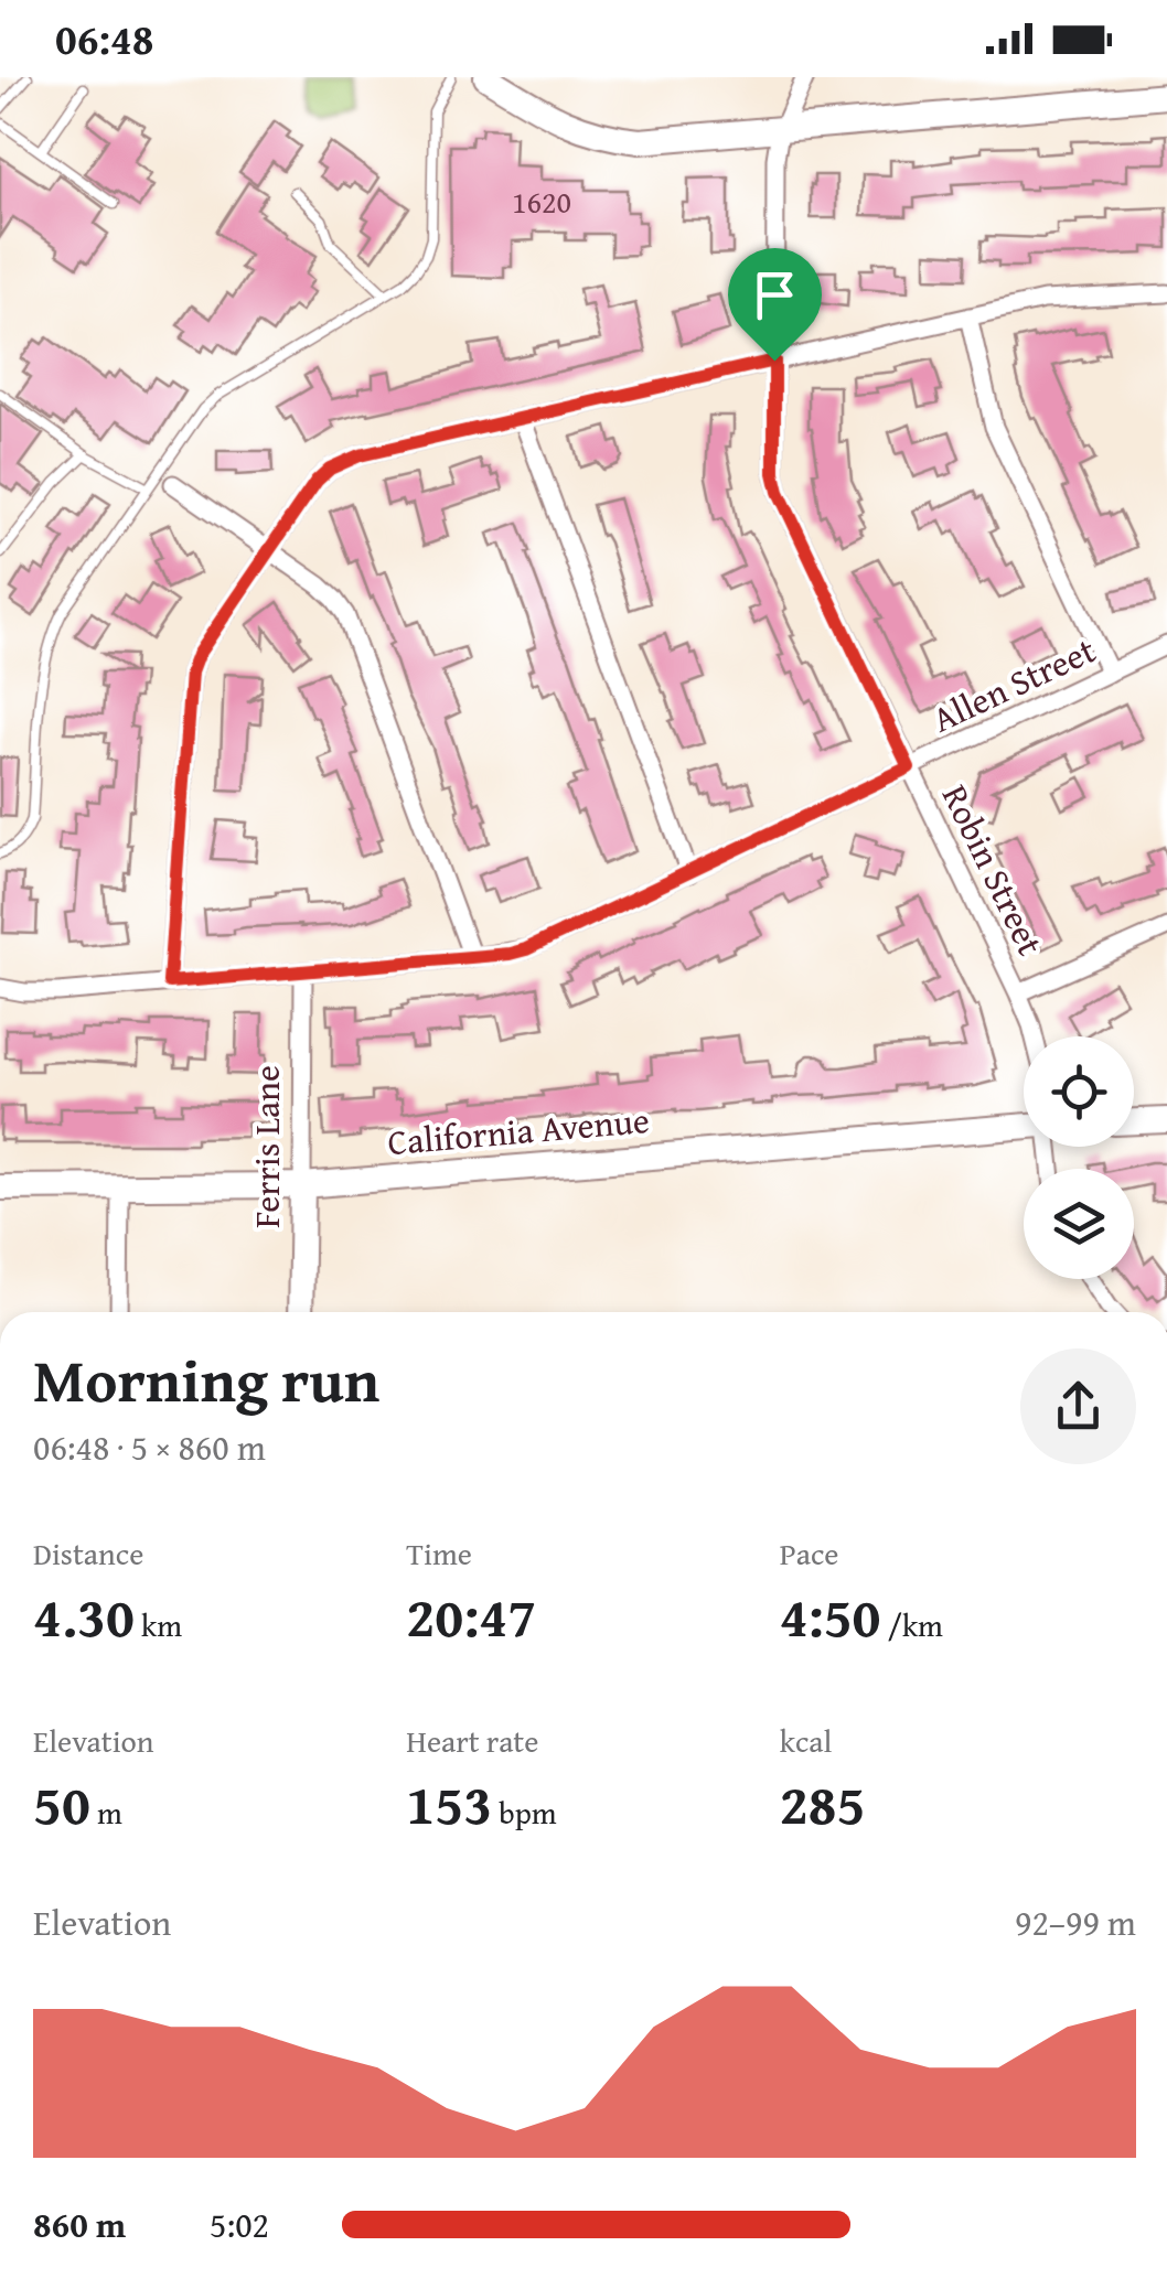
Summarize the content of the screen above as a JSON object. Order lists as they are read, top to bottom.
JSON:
{
  "streets": {
    "street": [
      "Allen Street",
      "Robin Street",
      "California Avenue",
      "Ferris Lane"
    ]
  },
  "crossings": [
    ["Allen Street", "Robin Street"],
    ["Allen Street", "Ferris Lane"],
    ["California Avenue", "Ferris Lane"]
  ],
  "house_numbers": ["1620"],
  "page": {
    "status": "06:48",
    "heading": ["Morning run", "06:48 · 5 × 860 m"],
    "stats": [
      ["Distance", "4.30 km"],
      ["Time", "20:47"],
      ["Pace", "4:50 /km"],
      ["Elevation", "50 m"],
      ["Heart rate", "153 bpm"],
      ["kcal", "285"]
    ],
    "chart": ["Elevation", "92–99 m"],
    "list": [
      {
        "name": "860 m",
        "note": "5:02"
      }
    ]
  }
}
